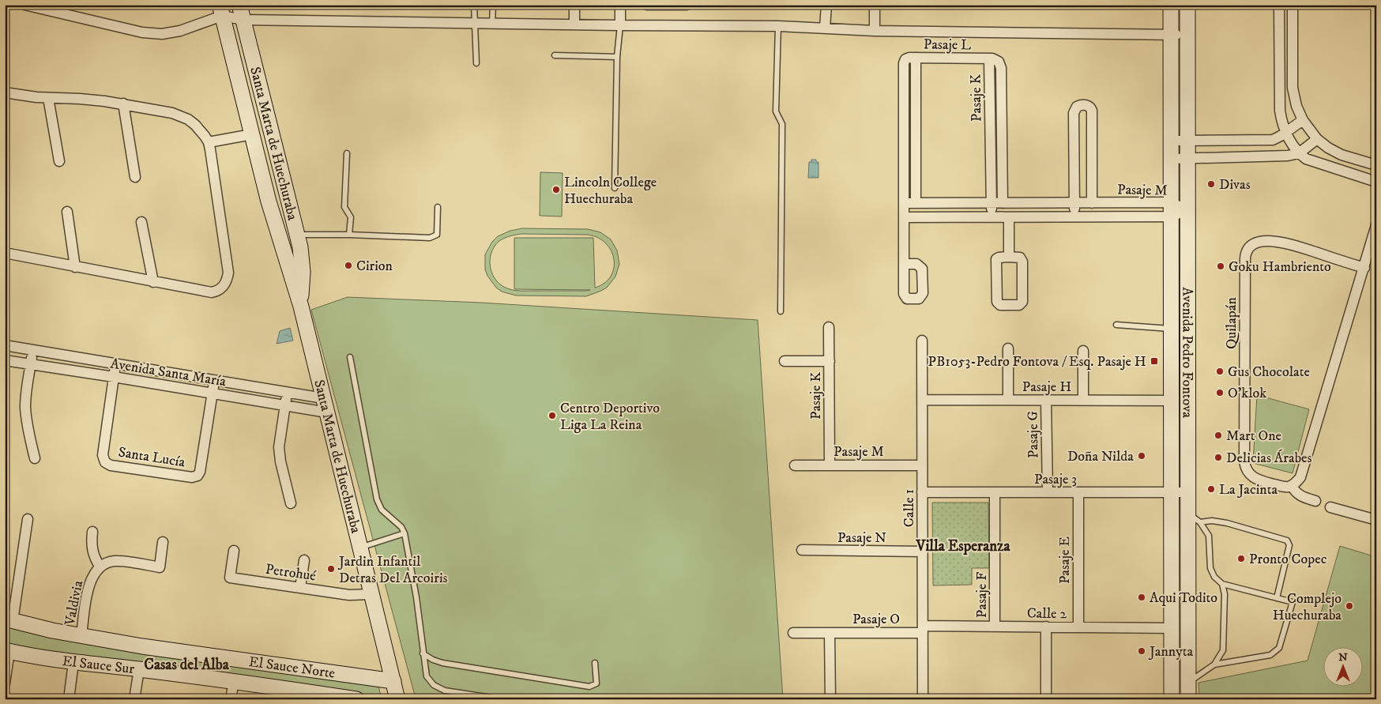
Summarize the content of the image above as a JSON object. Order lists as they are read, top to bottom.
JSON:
{
  "streets": {
    "street": [
      "Pasaje L",
      "Pasaje K",
      "Santa Marta de Huechuraba",
      "Pasaje M",
      "Quilapán",
      "Avenida Pedro Fontova",
      "Avenida Santa María",
      "Pasaje H",
      "Pasaje G",
      "Santa Lucía",
      "Pasaje 3",
      "Calle 1",
      "Pasaje N",
      "Pasaje E",
      "Petrohué",
      "Pasaje F",
      "Valdivia",
      "Calle 2",
      "Pasaje O",
      "El Sauce Sur",
      "El Sauce Norte"
    ]
  },
  "crossings": [
    ["Pasaje L", "Pasaje K"],
    ["Pasaje K", "Pasaje M"],
    ["Santa Marta de Huechuraba", "Avenida Santa María"],
    ["Santa Marta de Huechuraba", "Petrohué"],
    ["Santa Marta de Huechuraba", "El Sauce Norte"],
    ["Pasaje M", "Avenida Pedro Fontova"],
    ["Pasaje M", "Calle 1"],
    ["Avenida Pedro Fontova", "Pasaje H"],
    ["Avenida Pedro Fontova", "Pasaje 3"],
    ["Avenida Pedro Fontova", "Calle 2"],
    ["Avenida Santa María", "Santa Lucía"],
    ["Pasaje H", "Pasaje G"],
    ["Pasaje H", "Calle 1"],
    ["Pasaje G", "Pasaje 3"],
    ["Pasaje 3", "Calle 1"],
    ["Pasaje 3", "Pasaje E"],
    ["Pasaje 3", "Pasaje F"],
    ["Calle 1", "Pasaje N"],
    ["Calle 1", "Calle 2"],
    ["Calle 1", "Pasaje O"],
    ["Pasaje E", "Calle 2"],
    ["Pasaje F", "Calle 2"],
    ["Valdivia", "El Sauce Norte"],
    ["Calle 2", "Pasaje O"]
  ],
  "districts": ["Villa Esperanza", "Casas del Alba"],
  "places": {
    "other": [
      "Divas",
      "Lincoln College Huechuraba",
      "Cirion",
      "Goku Hambriento",
      "Gus Chocolate",
      "O'klok",
      "Centro Deportivo Liga La Reina",
      "Mart One",
      "Doña Nilda",
      "Delicias Árabes",
      "La Jacinta",
      "Pronto Copec",
      "Jardin Infantil Detras Del Arcoiris",
      "Aqui Todito",
      "Complejo Huechuraba",
      "Jannyta"
    ],
    "transit": ["PB1053-Pedro Fontova / Esq. Pasaje H"]
  },
  "north": "top"
}
